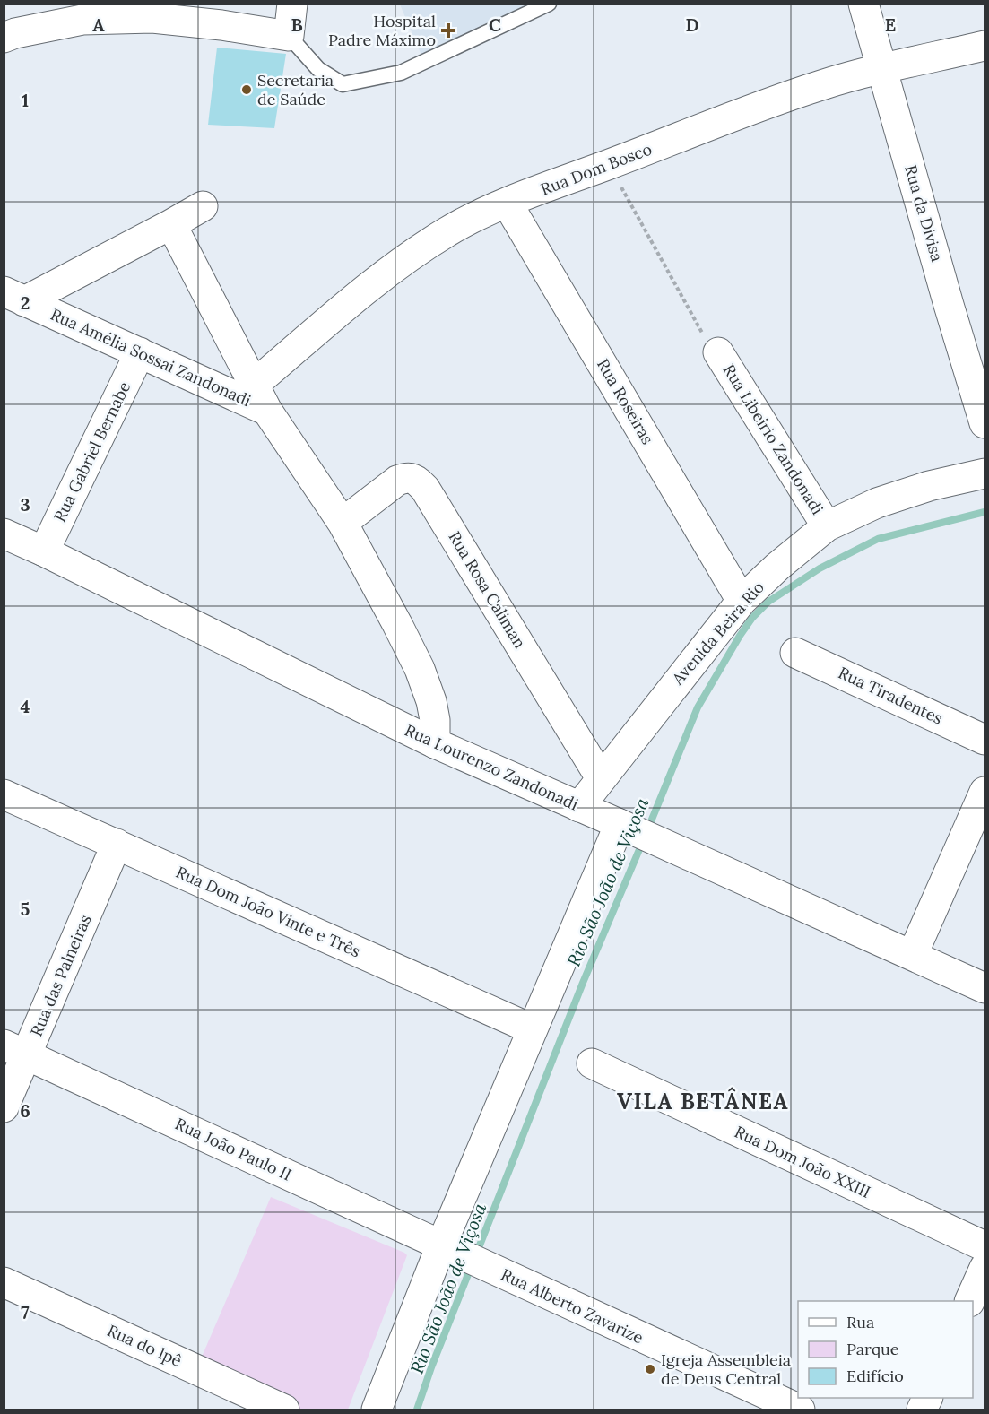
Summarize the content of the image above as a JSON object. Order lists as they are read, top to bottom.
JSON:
{
  "streets": {
    "street": [
      "Rua Dom Bosco",
      "Rua da Divisa",
      "Rua Amélia Sossai Zandonadi",
      "Rua Roseiras",
      "Rua Libeirio Zandonadi",
      "Rua Gabriel Bernabe",
      "Rua Rosa Caliman",
      "Avenida Beira Rio",
      "Rua Tiradentes",
      "Rua Lourenzo Zandonadi",
      "Rua Dom João Vinte e Três",
      "Rua das Palneiras",
      "Rua João Paulo II",
      "Rua Dom João XXIII",
      "Rua Alberto Zavarize",
      "Rua do Ipê"
    ]
  },
  "crossings": [
    ["Rua Dom Bosco", "Rua da Divisa"],
    ["Rua Dom Bosco", "Rua Roseiras"],
    ["Rua Amélia Sossai Zandonadi", "Rua Gabriel Bernabe"],
    ["Rua Roseiras", "Avenida Beira Rio"],
    ["Rua Libeirio Zandonadi", "Avenida Beira Rio"],
    ["Rua Gabriel Bernabe", "Rua Lourenzo Zandonadi"],
    ["Rua Rosa Caliman", "Avenida Beira Rio"],
    ["Avenida Beira Rio", "Rua Lourenzo Zandonadi"],
    ["Rua Dom João Vinte e Três", "Rua das Palneiras"],
    ["Rua das Palneiras", "Rua João Paulo II"],
    ["Rua João Paulo II", "Rua Alberto Zavarize"]
  ],
  "districts": ["VILA BETÂNEA"],
  "water": ["Rio São João de Viçosa"],
  "places": {
    "health": ["Hospital Padre Máximo"],
    "other": ["Secretaria de Saúde", "Igreja Assembleia de Deus Central"]
  },
  "legend": ["Rua", "Parque", "Edifício"],
  "grid": {
    "columns": [
      "A",
      "B",
      "C",
      "D",
      "E"
    ],
    "rows": [
      "1",
      "2",
      "3",
      "4",
      "5",
      "6",
      "7"
    ]
  }
}
